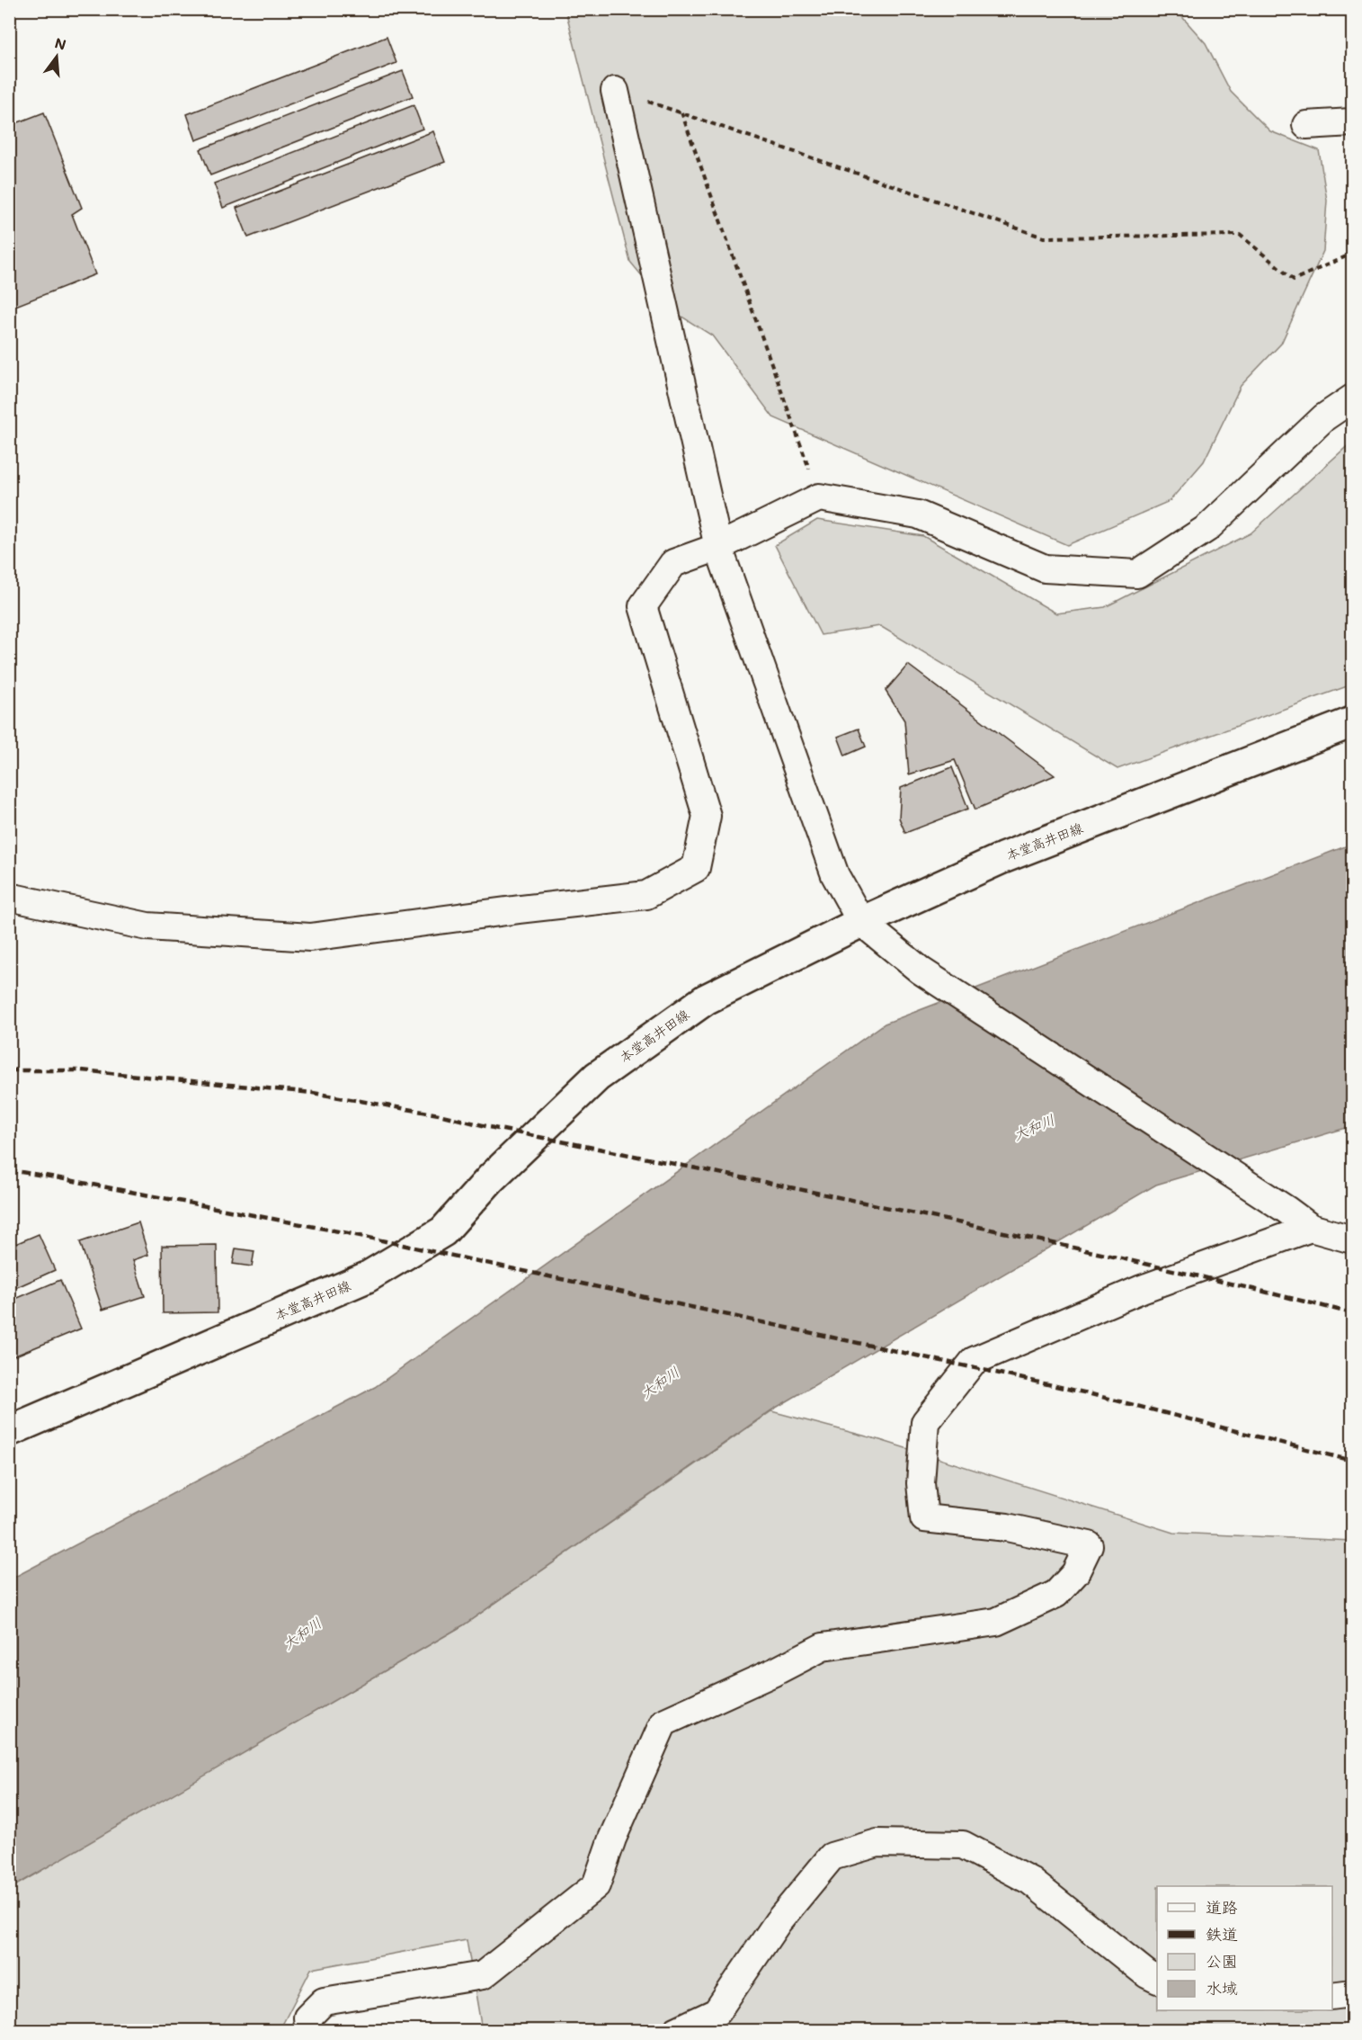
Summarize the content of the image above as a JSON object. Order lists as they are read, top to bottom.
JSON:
{
  "streets": {
    "main road": ["本堂高井田線"]
  },
  "water": ["大和川"],
  "legend": [
    "道路",
    "鉄道",
    "公園",
    "水域"
  ],
  "north": "top"
}
